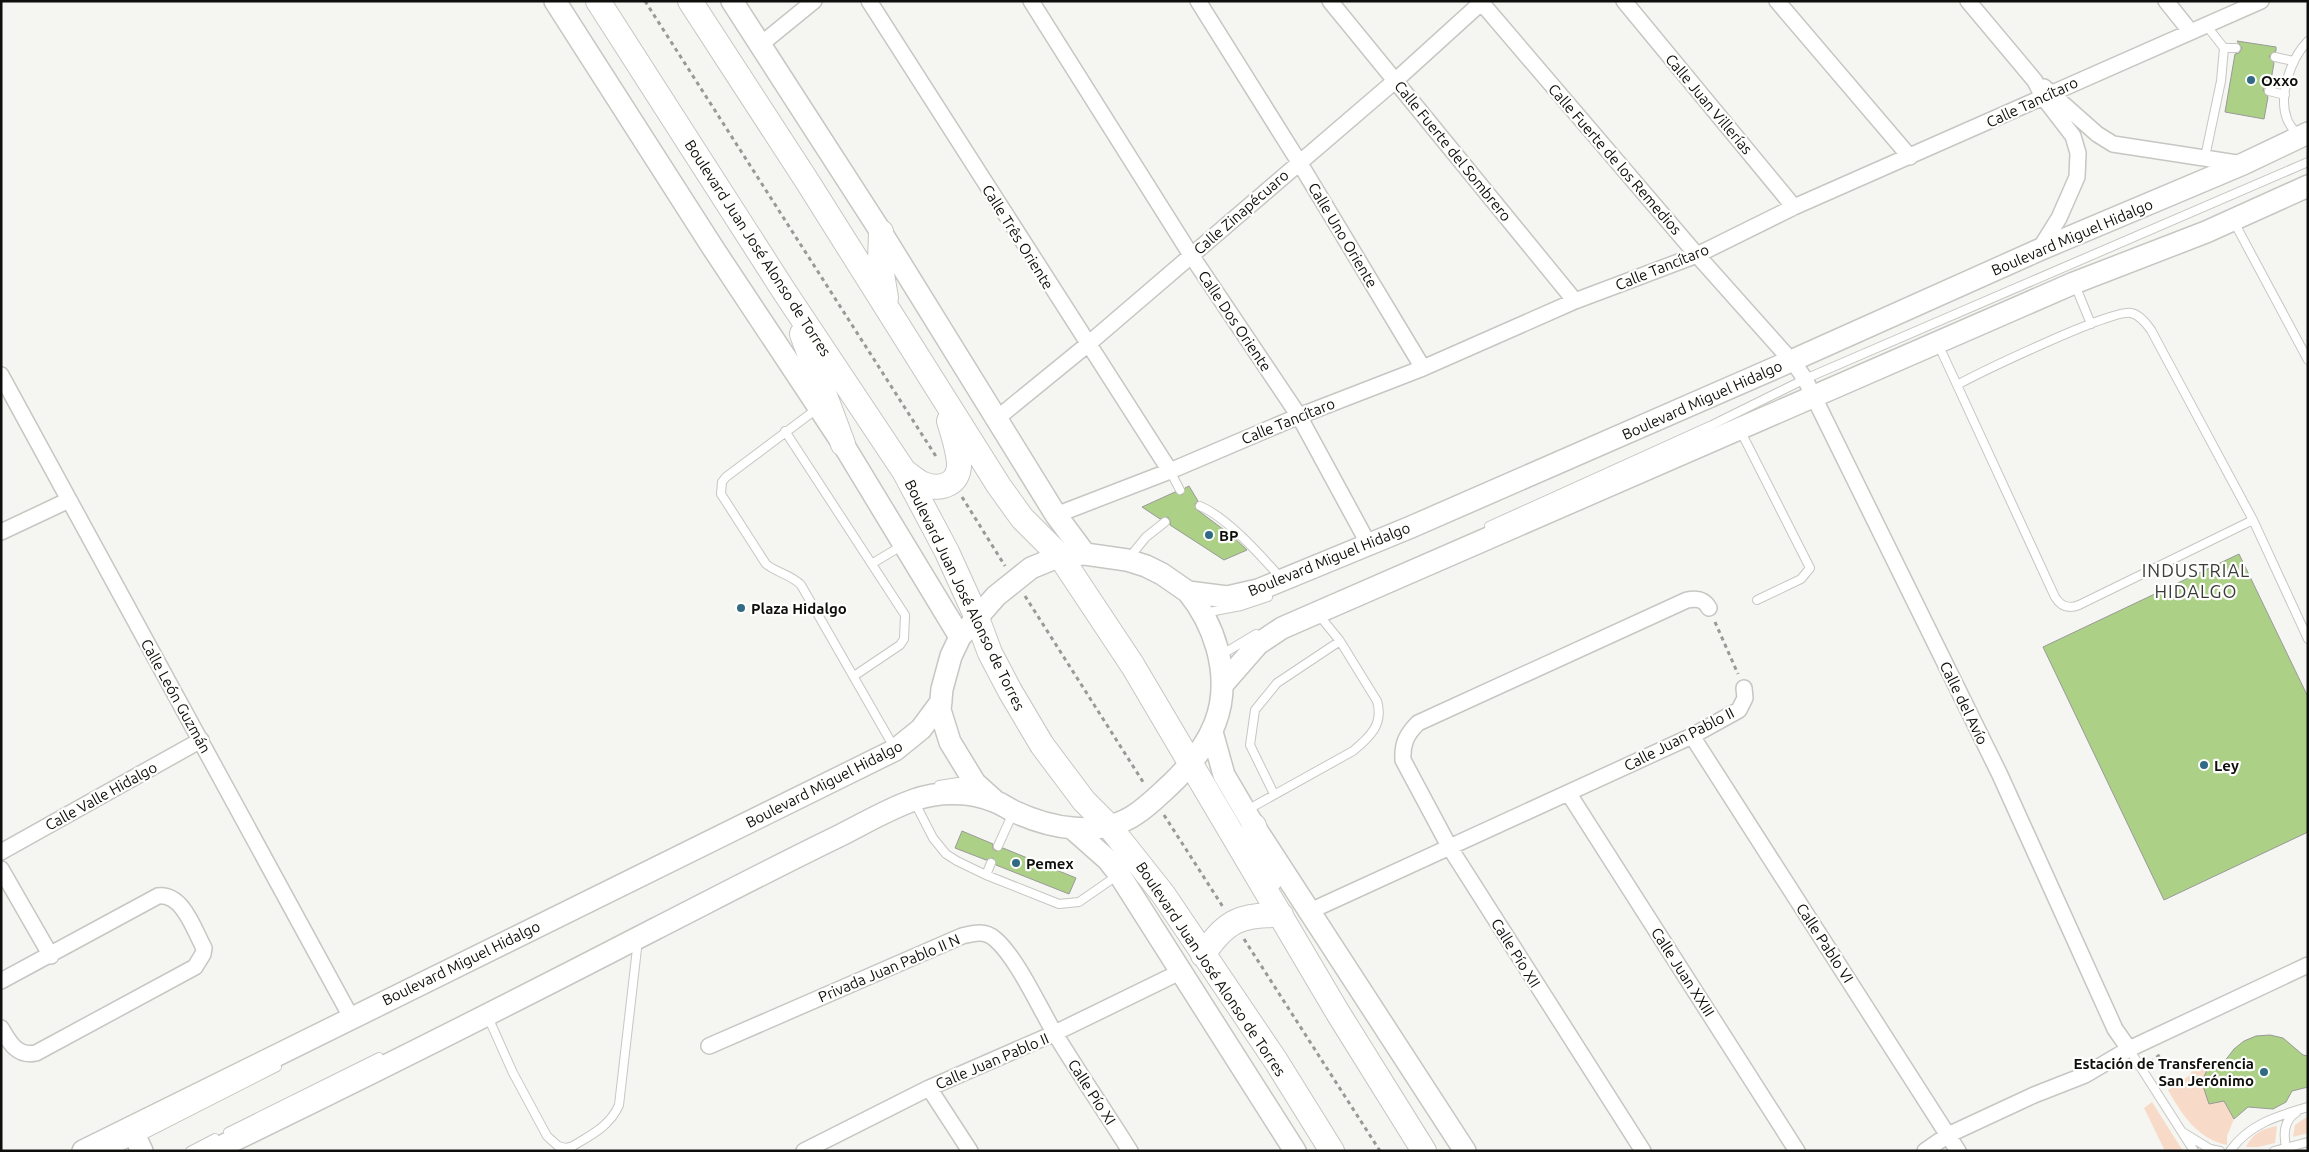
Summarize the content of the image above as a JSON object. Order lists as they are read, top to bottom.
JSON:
{
  "streets": {
    "main road": ["Boulevard Miguel Hidalgo", "Boulevard Juan José Alonso de Torres"],
    "street": [
      "Calle Tancítaro",
      "Calle Juan Villerías",
      "Calle Fuerte del Sombrero",
      "Calle Fuerte de los Remedios",
      "Calle Zinapécuaro",
      "Calle Uno Oriente",
      "Calle Três Oriente",
      "Calle Dos Oriente",
      "Calle León Guzmán",
      "Calle del Avío",
      "Calle Juan Pablo II",
      "Calle Valle Hidalgo",
      "Calle Pablo VI",
      "Calle Pío XII",
      "Privada Juan Pablo II N",
      "Calle Juan XXIII",
      "Calle Pío XI"
    ]
  },
  "crossings": [
    ["Calle Tancítaro", "Calle Juan Villerías"],
    ["Calle Tancítaro", "Calle Fuerte del Sombrero"],
    ["Calle Tancítaro", "Calle Fuerte de los Remedios"],
    ["Calle Tancítaro", "Calle Uno Oriente"],
    ["Calle Tancítaro", "Calle Três Oriente"],
    ["Calle Tancítaro", "Calle Dos Oriente"],
    ["Calle Fuerte del Sombrero", "Calle Zinapécuaro"],
    ["Calle Fuerte de los Remedios", "Calle Zinapécuaro"],
    ["Calle Fuerte de los Remedios", "Boulevard Miguel Hidalgo"],
    ["Calle Fuerte de los Remedios", "Calle del Avío"],
    ["Calle Zinapécuaro", "Calle Uno Oriente"],
    ["Calle Zinapécuaro", "Calle Três Oriente"],
    ["Calle Zinapécuaro", "Calle Dos Oriente"],
    ["Boulevard Miguel Hidalgo", "Boulevard Juan José Alonso de Torres"],
    ["Boulevard Miguel Hidalgo", "Calle Dos Oriente"],
    ["Boulevard Miguel Hidalgo", "Calle León Guzmán"],
    ["Boulevard Miguel Hidalgo", "Calle del Avío"],
    ["Boulevard Juan José Alonso de Torres", "Calle Juan Pablo II"],
    ["Calle León Guzmán", "Calle Valle Hidalgo"],
    ["Calle Juan Pablo II", "Calle Pablo VI"],
    ["Calle Juan Pablo II", "Calle Pío XII"],
    ["Calle Juan Pablo II", "Privada Juan Pablo II N"],
    ["Calle Juan Pablo II", "Calle Juan XXIII"],
    ["Calle Juan Pablo II", "Calle Pío XI"],
    ["Privada Juan Pablo II N", "Calle Pío XI"]
  ],
  "districts": ["INDUSTRIAL HIDALGO"],
  "places": [
    "Oxxo",
    "BP",
    "Plaza Hidalgo",
    "Ley",
    "Pemex",
    "Estación de Transferencia San Jerónimo"
  ]
}
